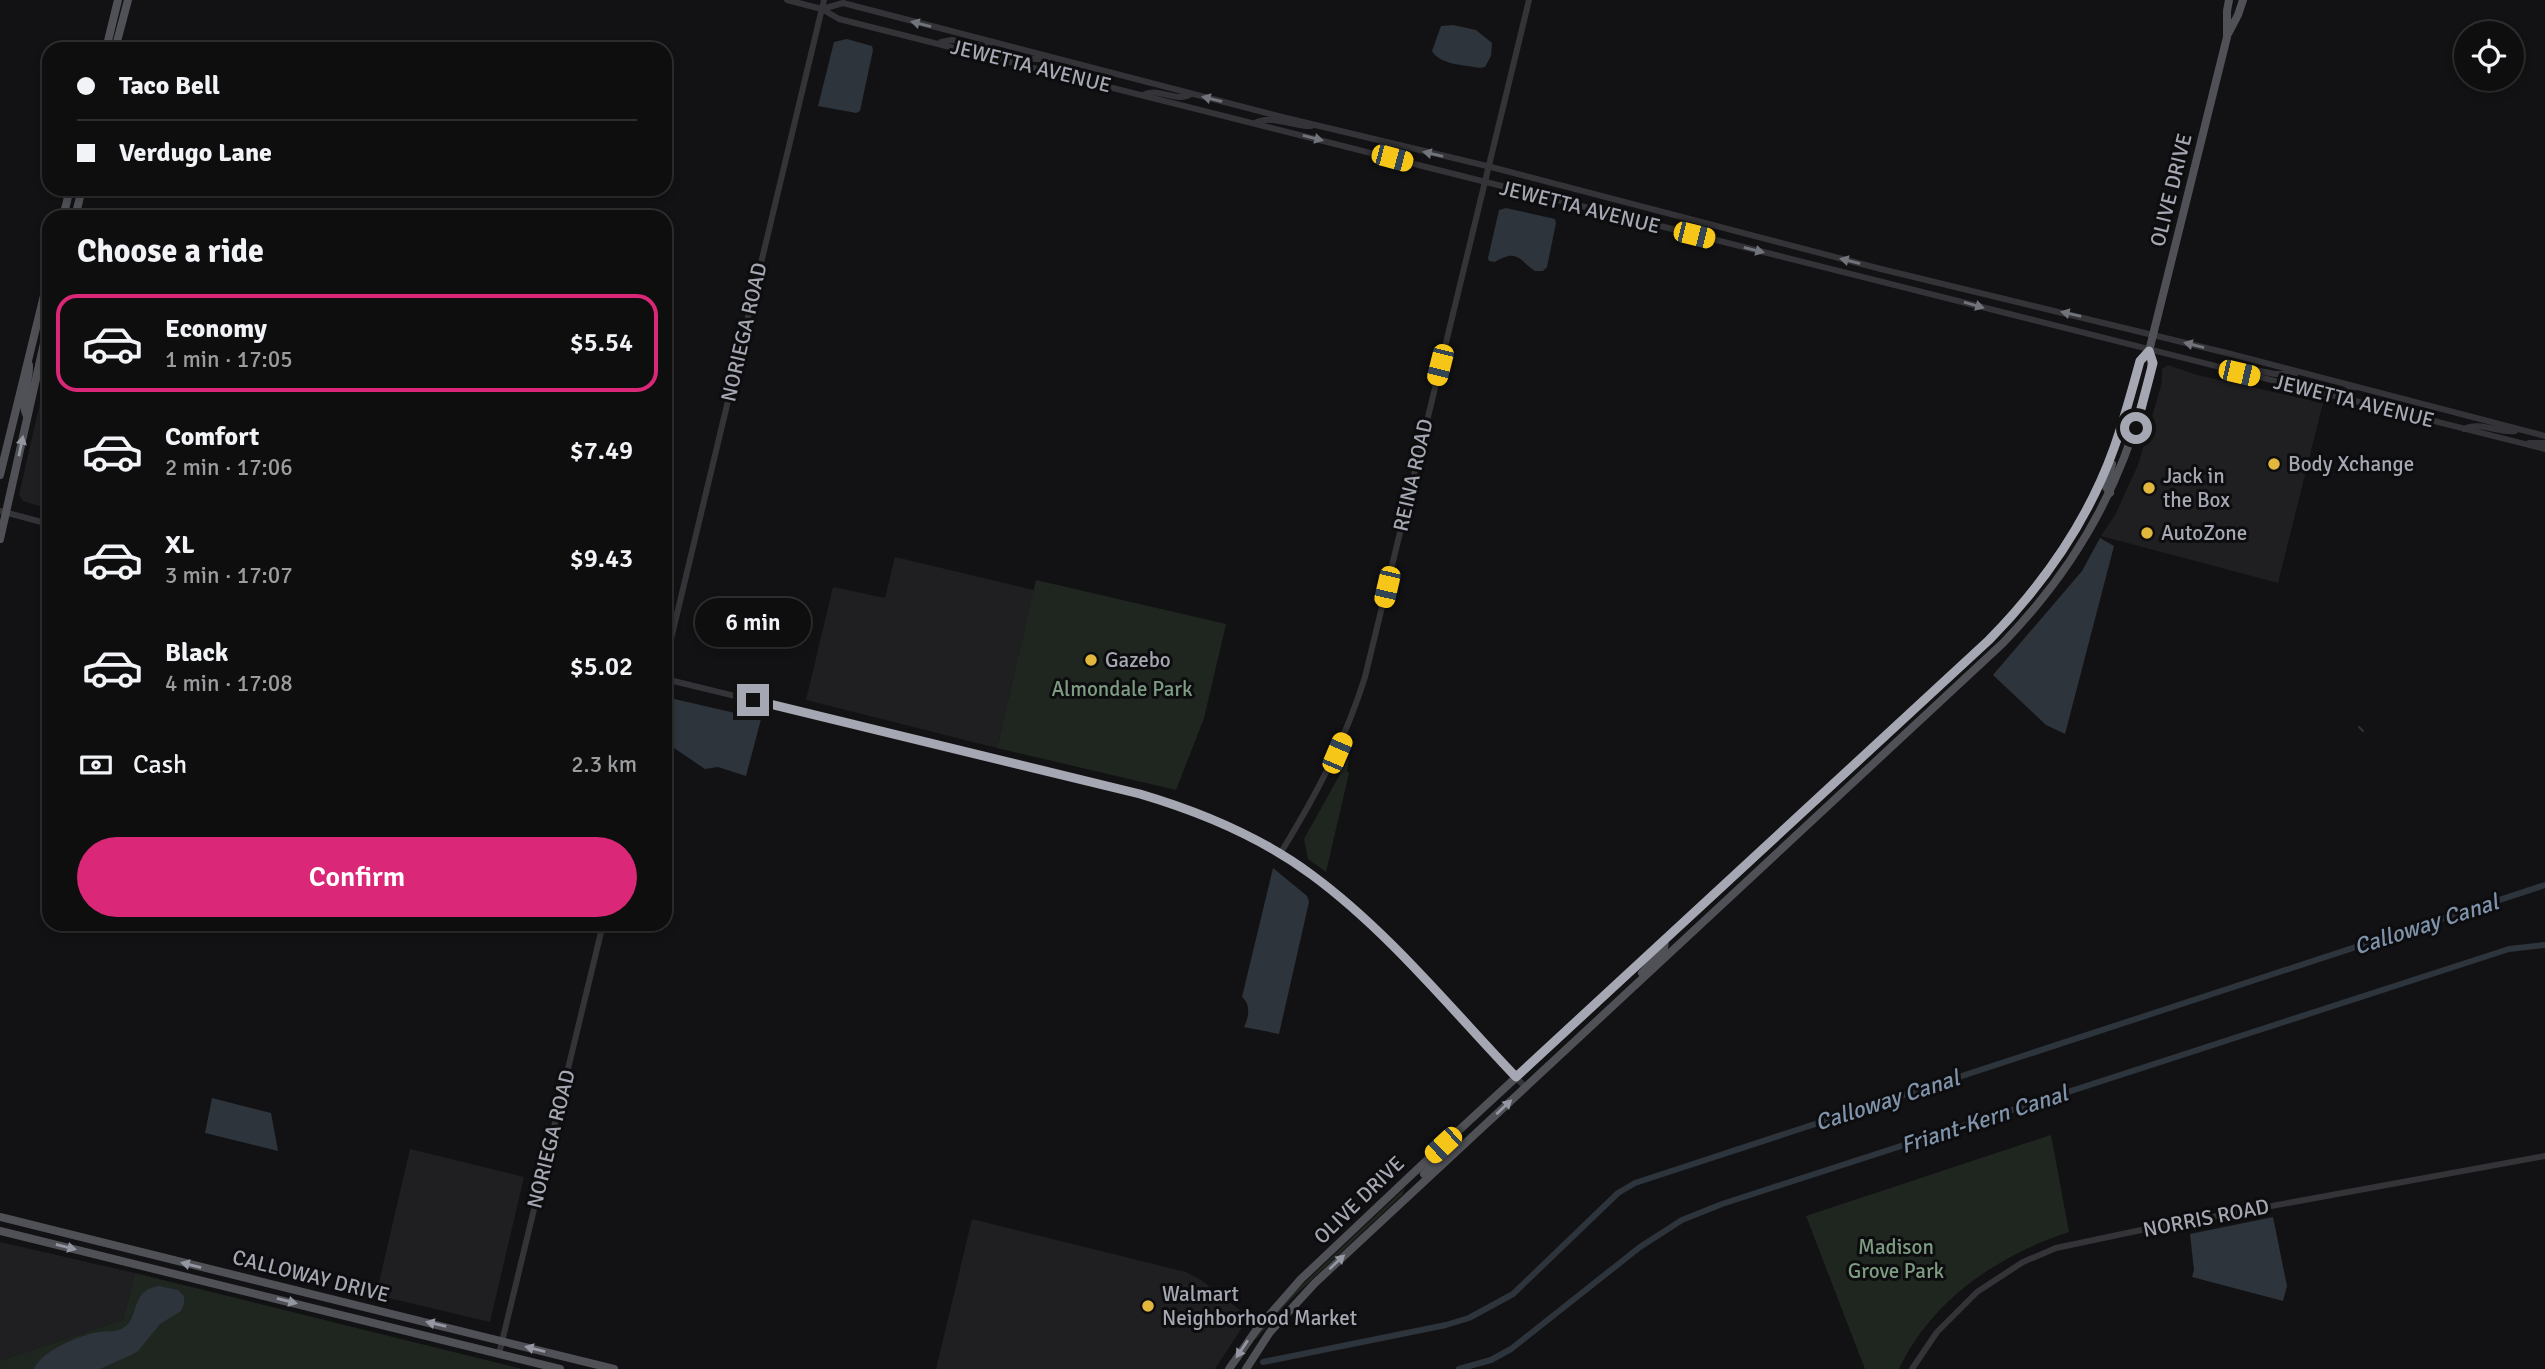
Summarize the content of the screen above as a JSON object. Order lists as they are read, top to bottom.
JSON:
{
  "streets": {
    "main road": ["OLIVE DRIVE", "CALLOWAY DRIVE"],
    "street": [
      "JEWETTA AVENUE",
      "NORIEGA ROAD",
      "REINA ROAD",
      "NORRIS ROAD"
    ]
  },
  "crossings": [
    ["JEWETTA AVENUE", "OLIVE DRIVE"],
    ["JEWETTA AVENUE", "NORIEGA ROAD"],
    ["JEWETTA AVENUE", "REINA ROAD"],
    ["NORIEGA ROAD", "CALLOWAY DRIVE"]
  ],
  "water": ["Calloway Canal", "Friant-Kern Canal"],
  "parks": ["Almondale Park", "Madison Grove Park"],
  "places": [
    "Body Xchange",
    "Jack in the Box",
    "AutoZone",
    "Gazebo",
    "Walmart Neighborhood Market"
  ],
  "page": {
    "banner": ["Taco Bell", "Verdugo Lane"],
    "heading": "Choose a ride",
    "list": [
      {
        "name": "Economy",
        "note": "1 min · 17:05",
        "value": "$5.54"
      },
      {
        "name": "Comfort",
        "note": "2 min · 17:06",
        "value": "$7.49"
      },
      {
        "name": "XL",
        "note": "3 min · 17:07",
        "value": "$9.43"
      },
      {
        "name": "Black",
        "note": "4 min · 17:08",
        "value": "$5.02"
      }
    ],
    "bubble": "6 min",
    "pay": ["Cash", "2.3 km"],
    "buttons": "Confirm"
  }
}
